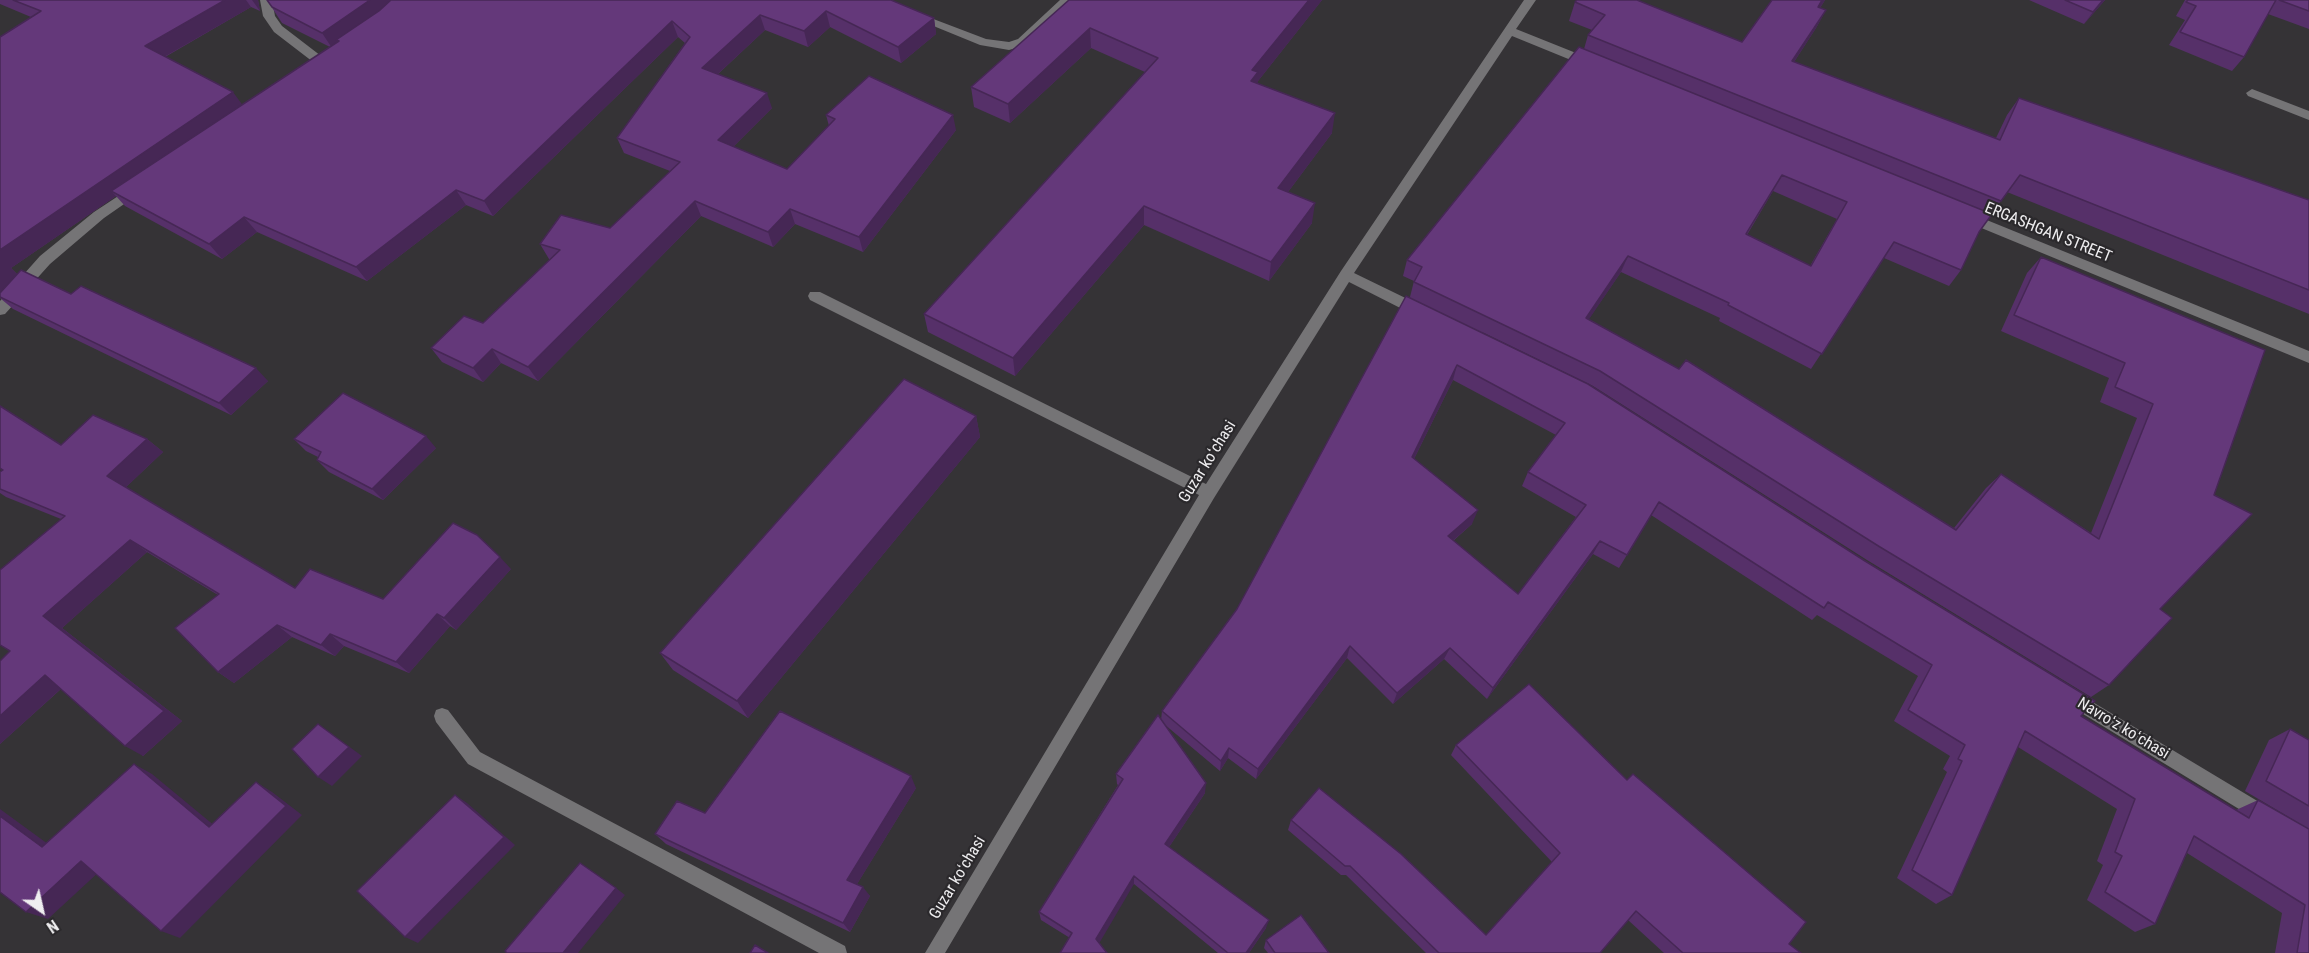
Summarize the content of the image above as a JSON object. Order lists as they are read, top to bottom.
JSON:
{
  "streets": {
    "street": ["ERGASHGAN STREET", "Guzar koʻchasi", "Navroʻz koʻchasi"]
  },
  "north": "bottom right"
}
